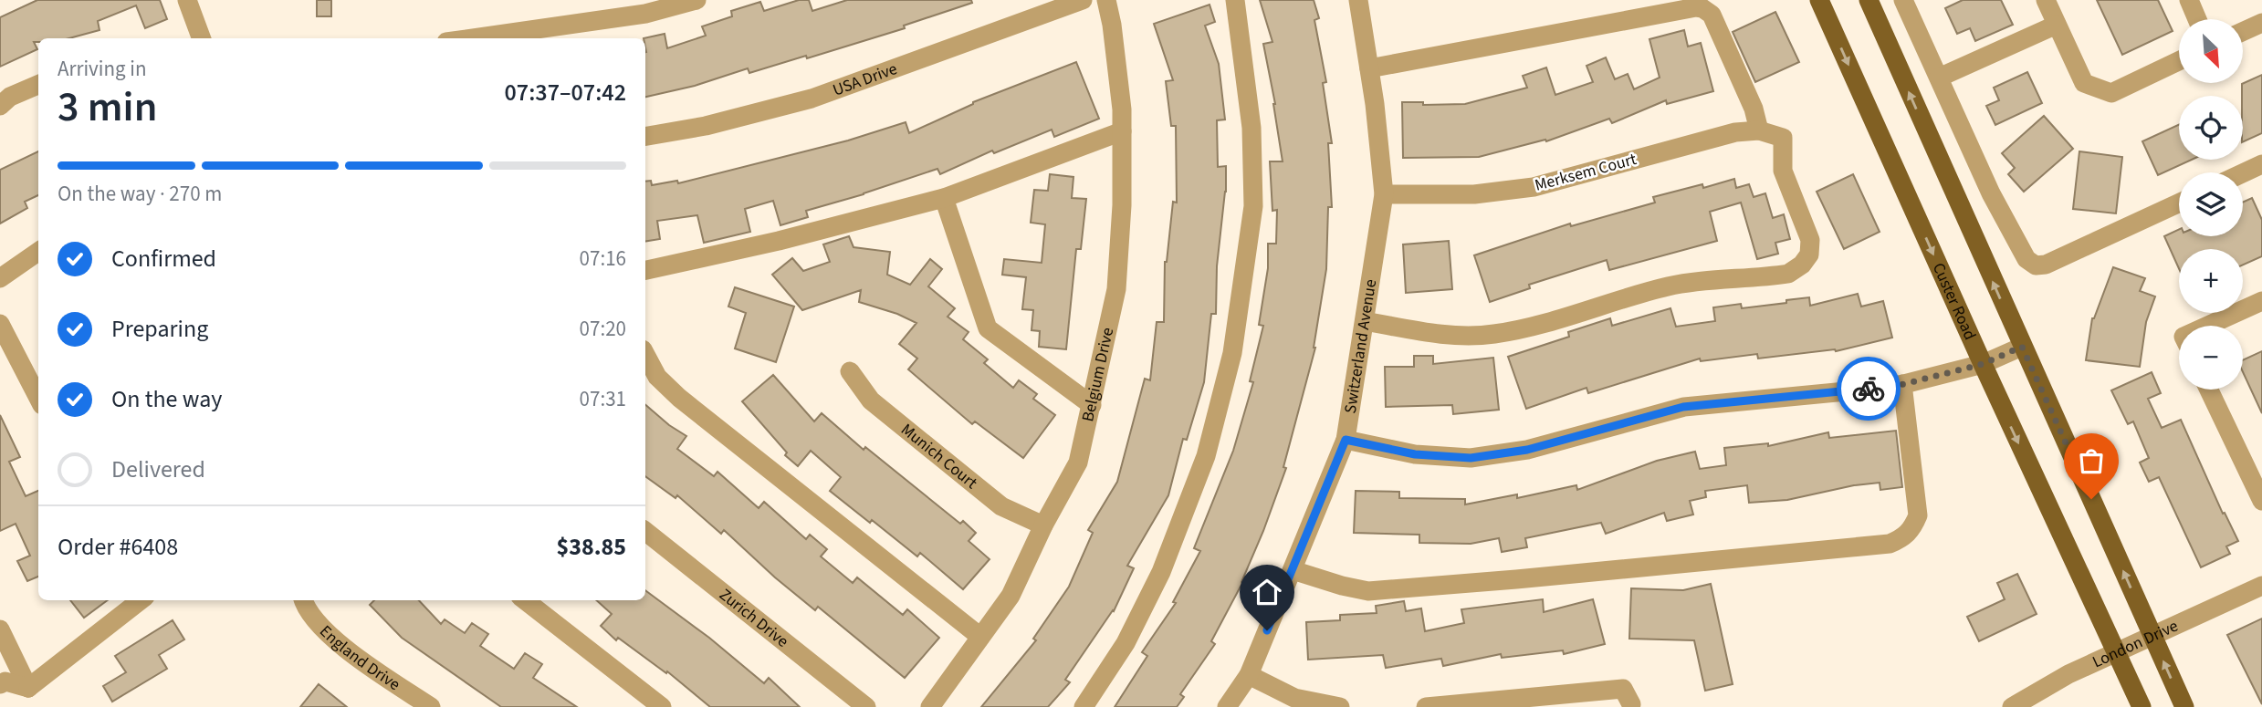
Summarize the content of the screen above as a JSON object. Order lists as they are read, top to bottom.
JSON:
{
  "streets": {
    "main road": ["Custer Road"],
    "street": [
      "USA Drive",
      "Merksem Court",
      "Switzerland Avenue",
      "Belgium Drive",
      "Munich Court",
      "Zurich Drive",
      "London Drive",
      "England Drive"
    ]
  },
  "crossings": [
    ["Merksem Court", "Switzerland Avenue"],
    ["Custer Road", "London Drive"],
    ["Belgium Drive", "Munich Court"]
  ],
  "north": "bottom right",
  "page": {
    "map_buttons": ["+", "−"],
    "heading": ["3 min", "Arriving in", "07:37–07:42"],
    "panel": ["Order #6408", "$38.85"],
    "bar": "On the way · 270 m",
    "list": [
      ["Confirmed", "07:16"],
      ["Preparing", "07:20"],
      ["On the way", "07:31"],
      "Delivered"
    ]
  }
}
